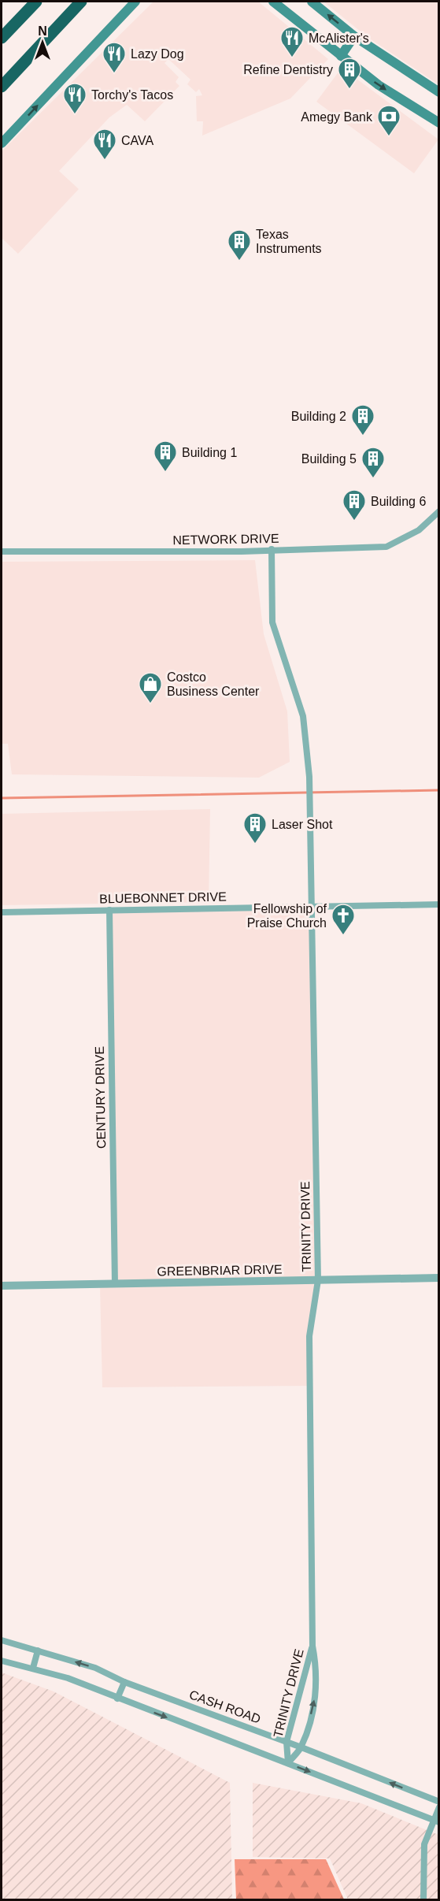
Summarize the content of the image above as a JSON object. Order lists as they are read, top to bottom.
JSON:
{
  "streets": {
    "street": [
      "NETWORK DRIVE",
      "BLUEBONNET DRIVE",
      "CENTURY DRIVE",
      "TRINITY DRIVE",
      "GREENBRIAR DRIVE",
      "CASH ROAD"
    ]
  },
  "crossings": [
    ["NETWORK DRIVE", "TRINITY DRIVE"],
    ["BLUEBONNET DRIVE", "CENTURY DRIVE"],
    ["BLUEBONNET DRIVE", "TRINITY DRIVE"],
    ["CENTURY DRIVE", "GREENBRIAR DRIVE"],
    ["TRINITY DRIVE", "GREENBRIAR DRIVE"],
    ["TRINITY DRIVE", "CASH ROAD"]
  ],
  "places": {
    "restaurant": [
      "McAlister's",
      "Lazy Dog",
      "Torchy's Tacos",
      "CAVA"
    ],
    "building": [
      "Refine Dentistry",
      "Texas Instruments",
      "Building 2",
      "Building 1",
      "Building 5",
      "Building 6",
      "Laser Shot"
    ],
    "bank": ["Amegy Bank"],
    "shop": ["Costco Business Center"],
    "church": ["Fellowship of Praise Church"]
  },
  "north": "top"
}
